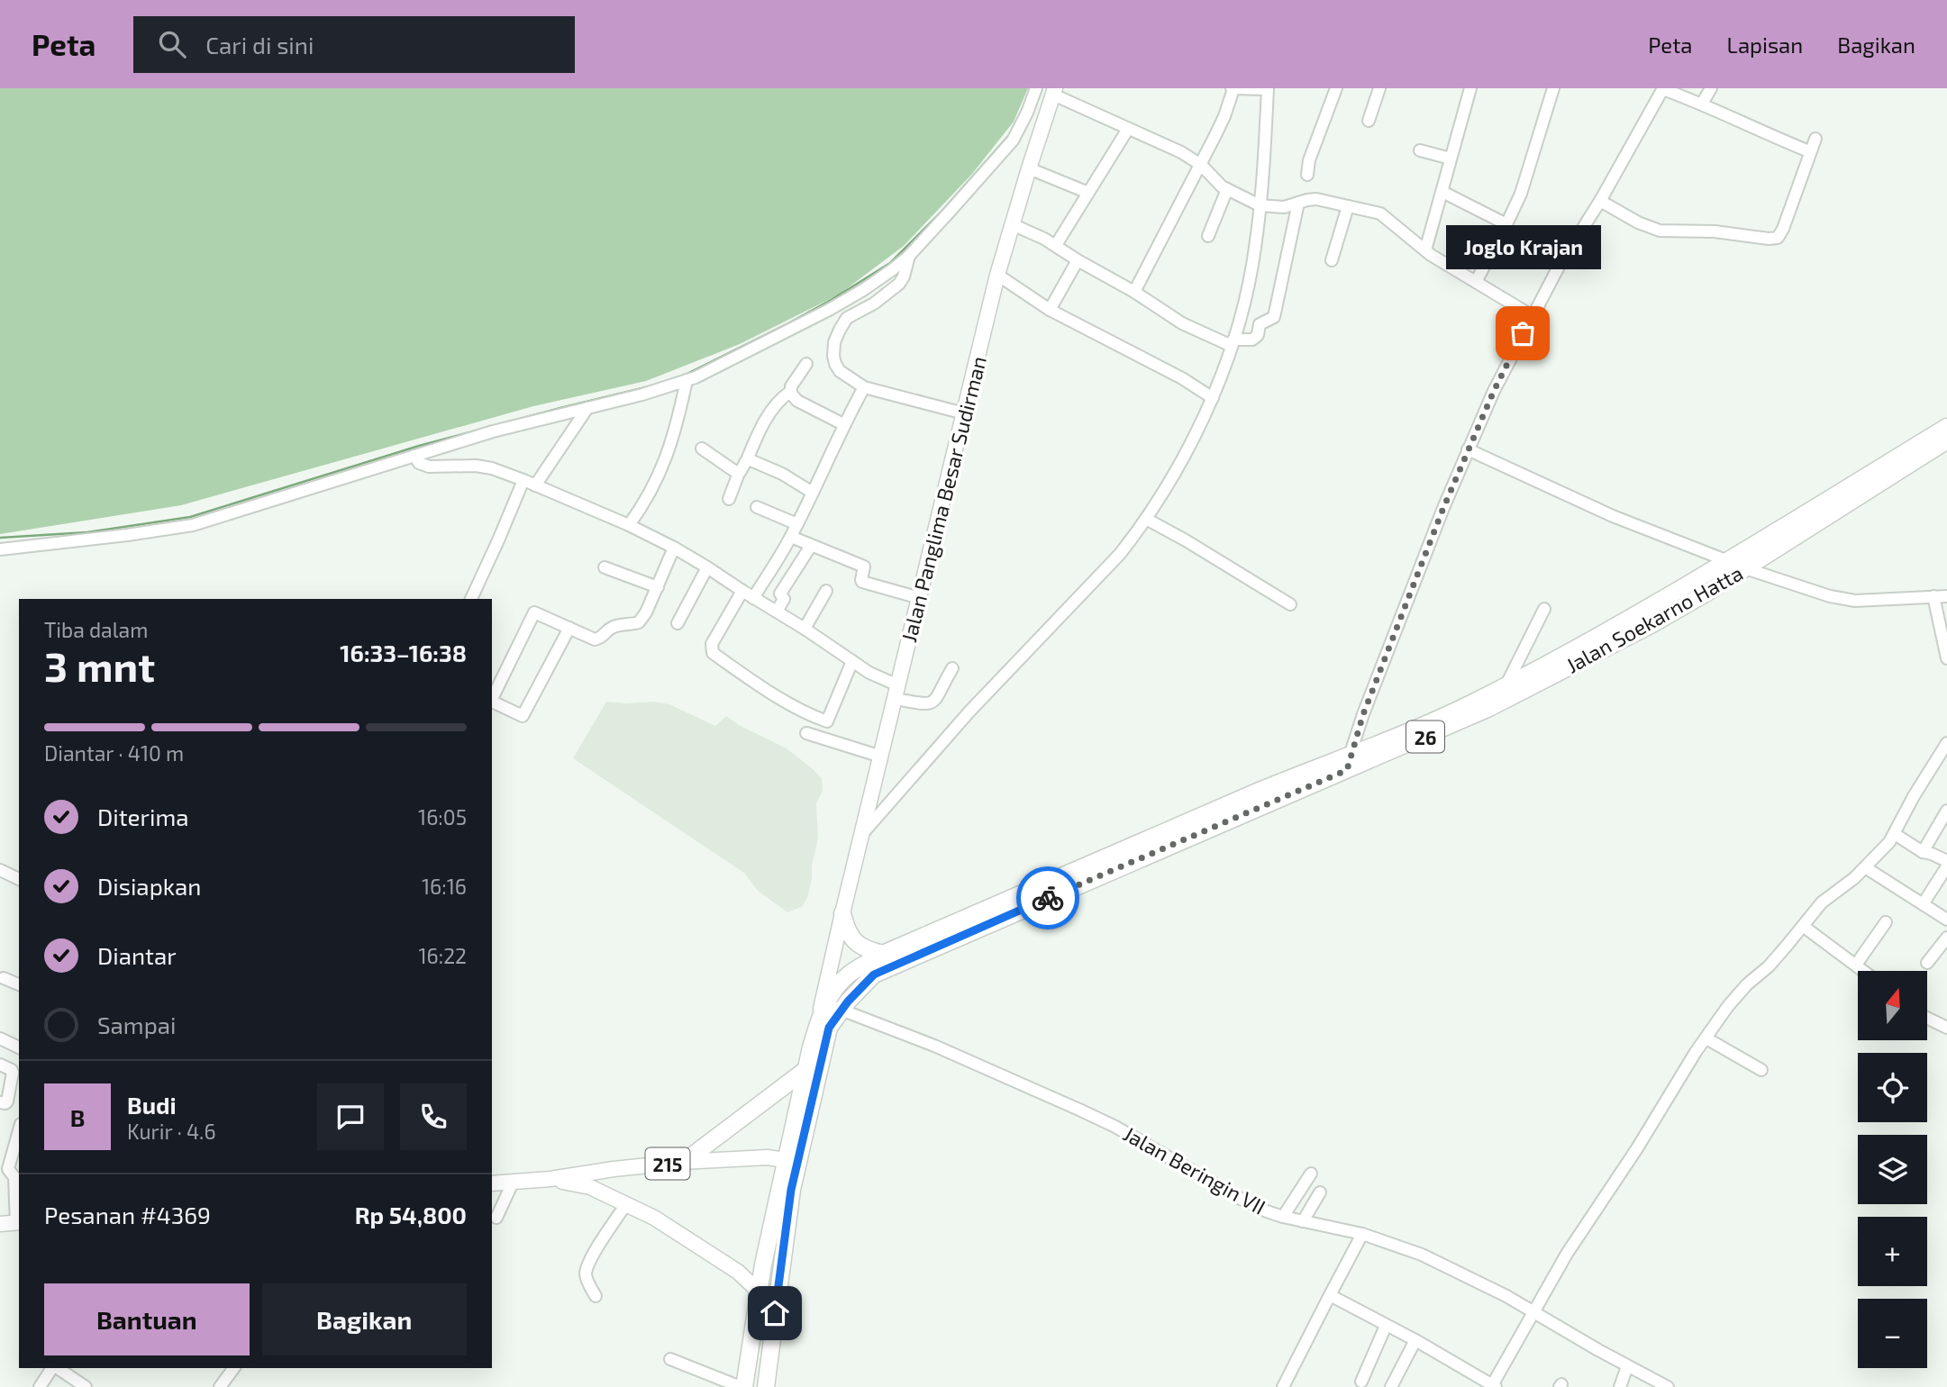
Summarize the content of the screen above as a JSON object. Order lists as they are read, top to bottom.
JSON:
{
  "streets": {
    "highway": ["Jalan Soekarno Hatta", "26", "215"],
    "main road": ["Jalan Panglima Besar Sudirman"],
    "street": ["Jalan Beringin VII"]
  },
  "crossings": [
    ["Jalan Soekarno Hatta", "26"],
    ["26", "215"],
    ["26", "Jalan Beringin VII"]
  ],
  "places": ["Joglo Krajan"],
  "north": "top",
  "page": {
    "header": "Peta",
    "search": "Cari di sini",
    "nav": ["Peta", "Lapisan", "Bagikan"],
    "bubble": "Joglo Krajan",
    "heading": ["3 mnt", "Tiba dalam", "16:33–16:38"],
    "panel": [
      "Budi",
      "Kurir · 4.6",
      "Pesanan #4369",
      "Rp 54,800"
    ],
    "bar": "Diantar · 410 m",
    "list": [
      ["Diterima", "16:05"],
      ["Disiapkan", "16:16"],
      ["Diantar", "16:22"],
      "Sampai"
    ],
    "map_buttons": ["+", "−"],
    "round": "B",
    "buttons": ["Bantuan", "Bagikan"]
  }
}
